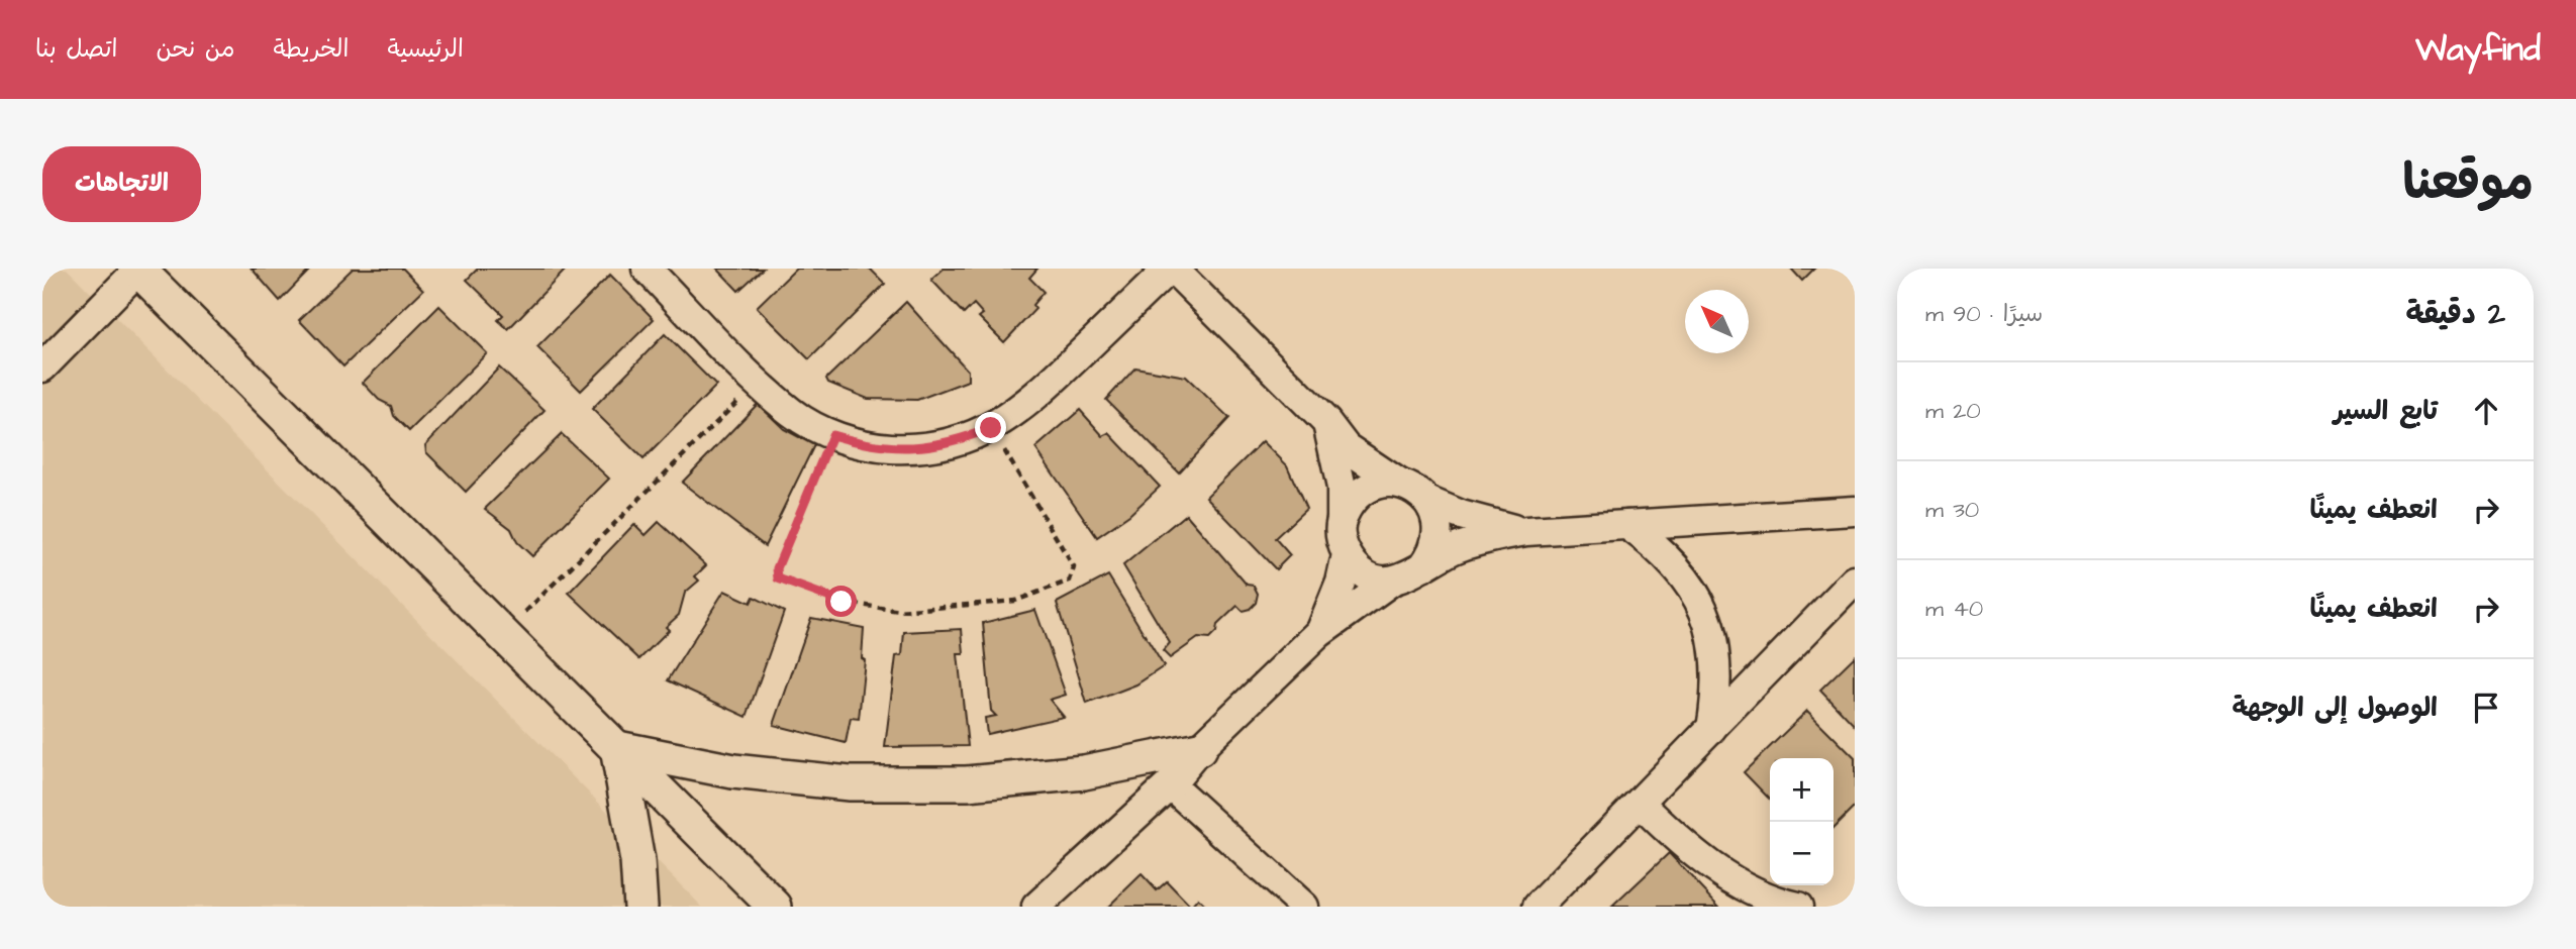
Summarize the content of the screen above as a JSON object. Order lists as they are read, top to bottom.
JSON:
{
  "north": "top left",
  "page": {
    "header": "Wayfind",
    "nav": [
      "الرئيسية",
      "الخريطة",
      "من نحن",
      "اتصل بنا"
    ],
    "title": "موقعنا",
    "buttons": "الاتجاهات",
    "heading": ["2 دقيقة", "سيرًا · 90 m"],
    "list": [
      ["تابع السير", "20 m"],
      ["انعطف يمينًا", "30 m"],
      ["انعطف يمينًا", "40 m"],
      "الوصول إلى الوجهة"
    ],
    "map_buttons": ["+", "−"]
  }
}
